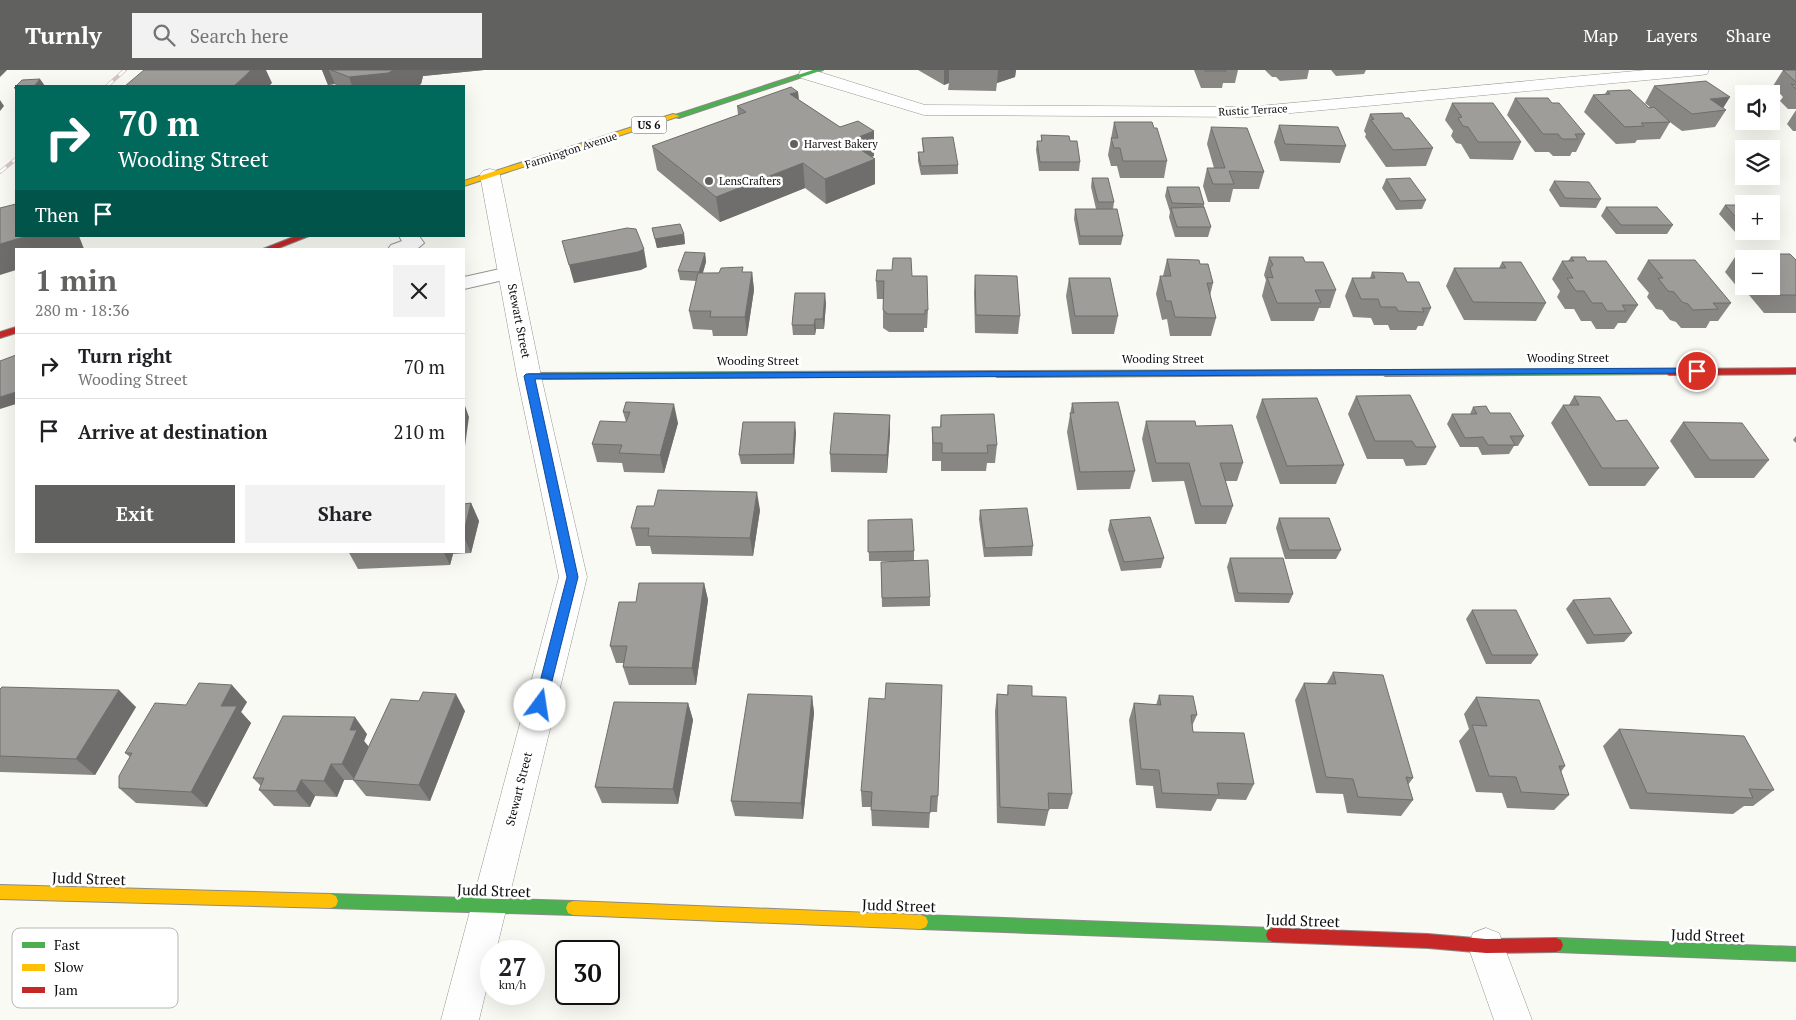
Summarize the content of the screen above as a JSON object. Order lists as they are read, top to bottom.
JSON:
{
  "streets": {
    "main road": [
      "US 6",
      "Farmington Avenue",
      "Wooding Street",
      "Judd Street"
    ],
    "street": ["Rustic Terrace", "Stewart Street"]
  },
  "crossings": [
    ["Rustic Terrace", "Farmington Avenue"],
    ["Farmington Avenue", "Stewart Street"],
    ["Stewart Street", "Wooding Street"],
    ["Stewart Street", "Judd Street"]
  ],
  "places": ["Harvest Bakery", "LensCrafters"],
  "legend": ["Fast", "Slow", "Jam"],
  "page": {
    "header": "Turnly",
    "search": "Search here",
    "nav": ["Map", "Layers", "Share"],
    "map_buttons": ["+", "−"],
    "turn": ["70 m", "Wooding Street"],
    "then": "Then",
    "heading": ["1 min", "280 m · 18:36"],
    "list": [
      {
        "name": "Turn right",
        "note": "Wooding Street",
        "value": "70 m"
      },
      {
        "name": "Arrive at destination",
        "value": "210 m"
      }
    ],
    "buttons": ["Exit", "Share"],
    "speed": "27 km/h",
    "limit": "30"
  }
}
